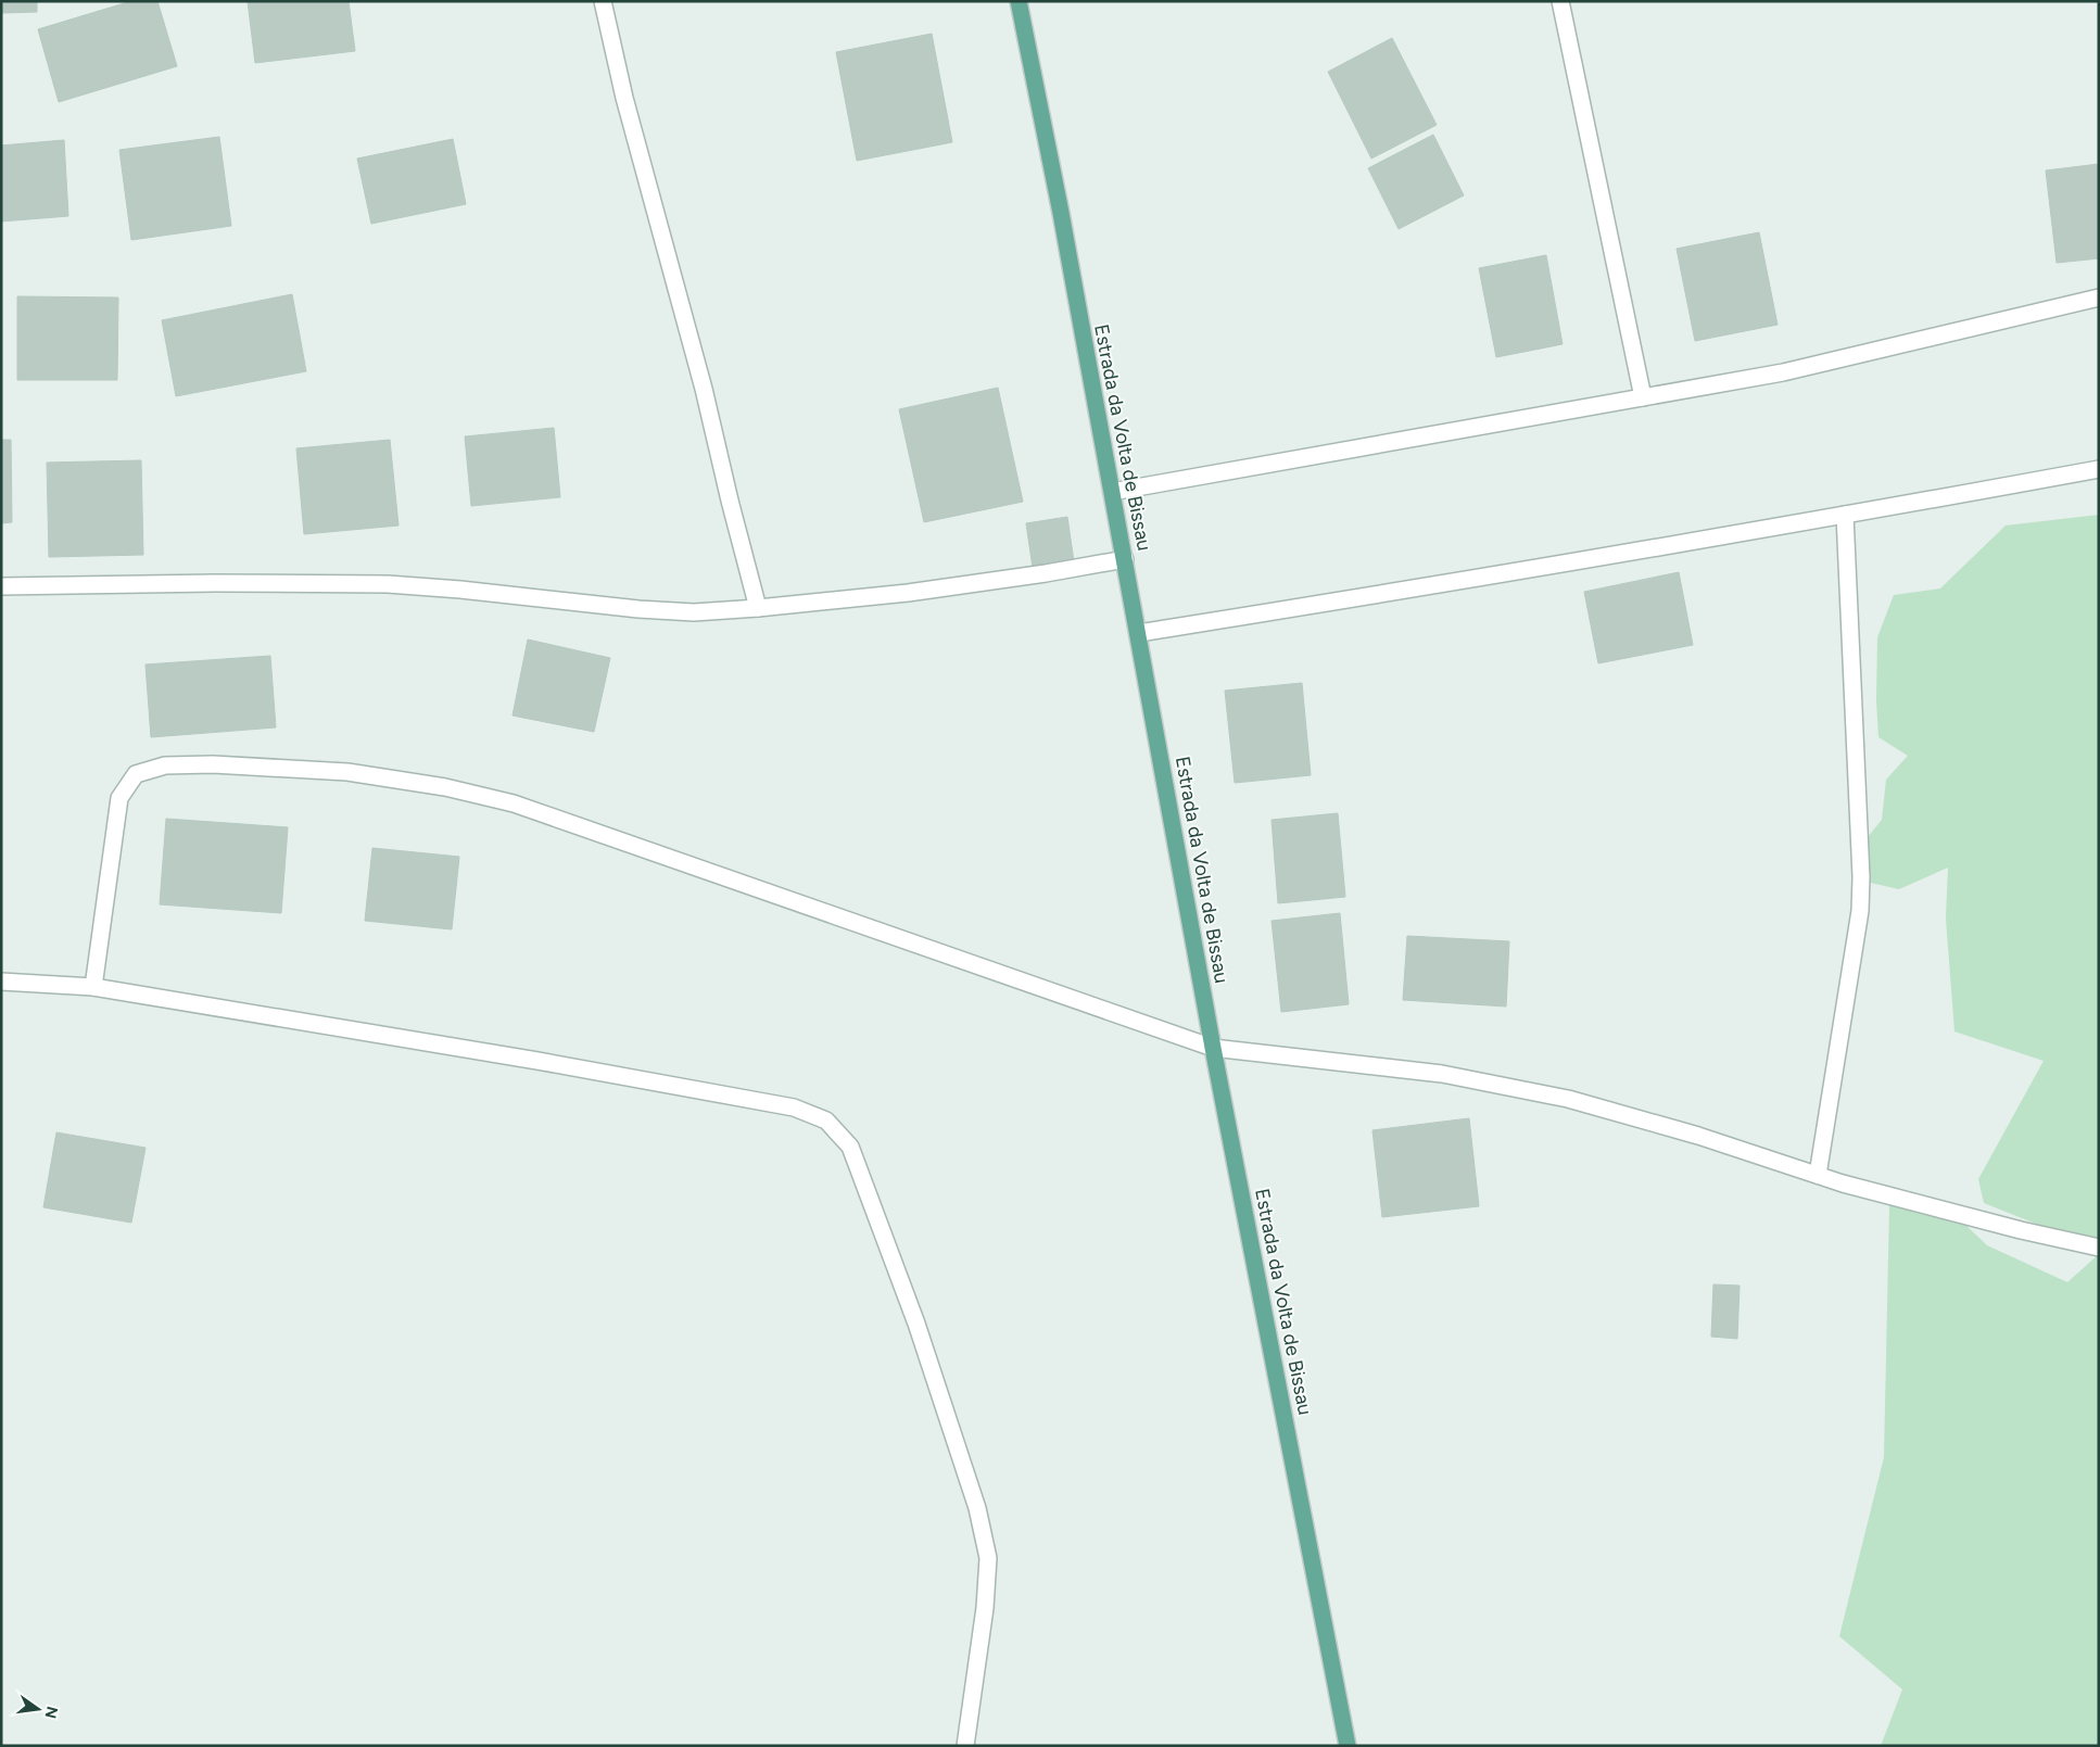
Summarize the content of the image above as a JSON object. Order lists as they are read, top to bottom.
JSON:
{
  "streets": {
    "main road": ["Estrada da Volta de Bissau"]
  },
  "north": "right"
}
